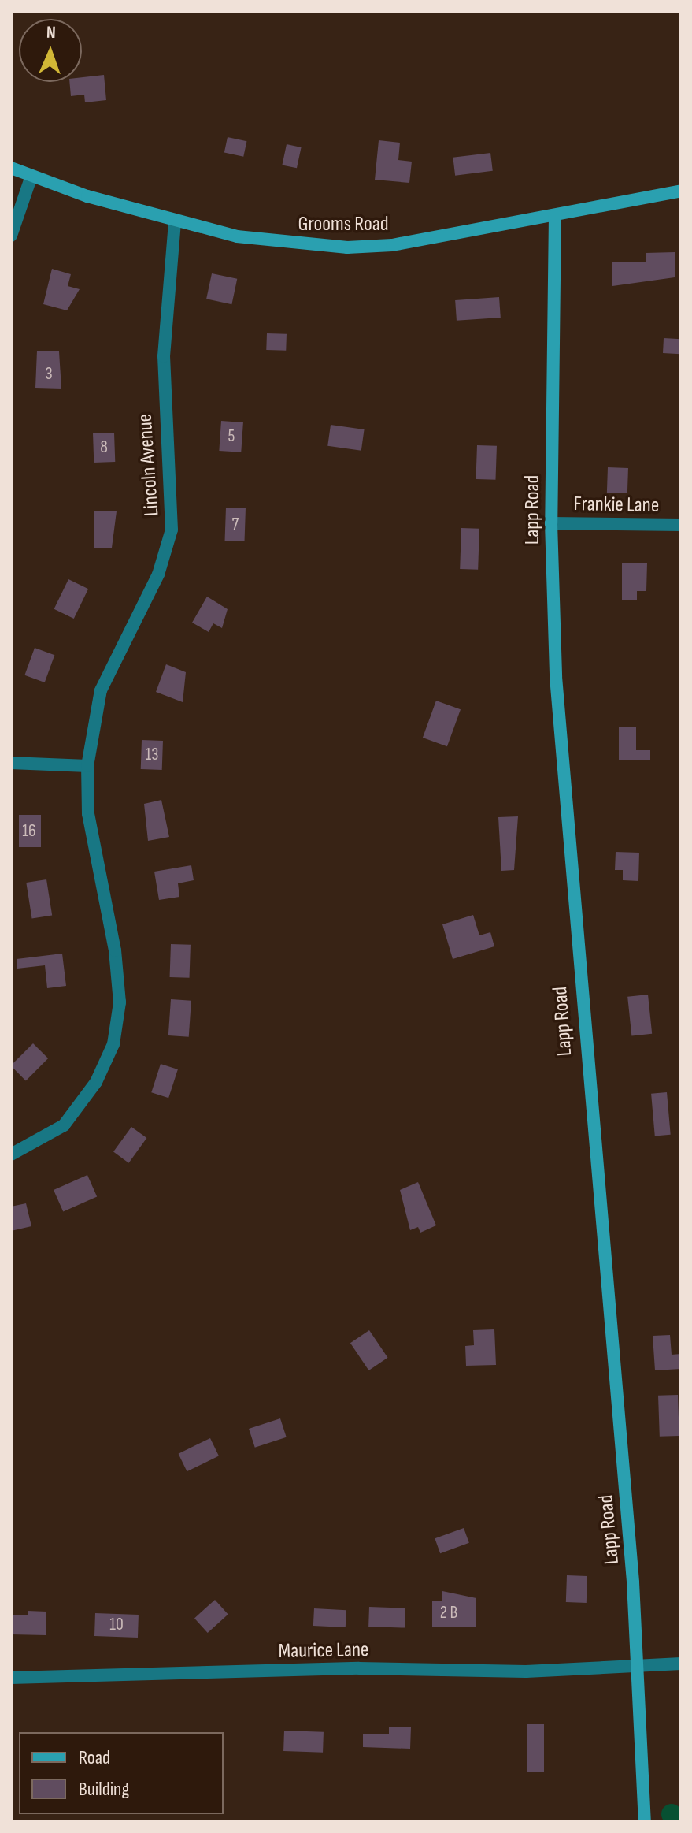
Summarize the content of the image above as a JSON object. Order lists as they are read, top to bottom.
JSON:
{
  "streets": {
    "street": [
      "Grooms Road",
      "Lincoln Avenue",
      "Frankie Lane",
      "Lapp Road",
      "Maurice Lane"
    ]
  },
  "crossings": [
    ["Grooms Road", "Lincoln Avenue"],
    ["Grooms Road", "Lapp Road"],
    ["Frankie Lane", "Lapp Road"],
    ["Lapp Road", "Maurice Lane"]
  ],
  "house_numbers": [
    "3",
    "5",
    "8",
    "7",
    "13",
    "16",
    "2 B",
    "10"
  ],
  "legend": ["Road", "Building"],
  "north": "top"
}
